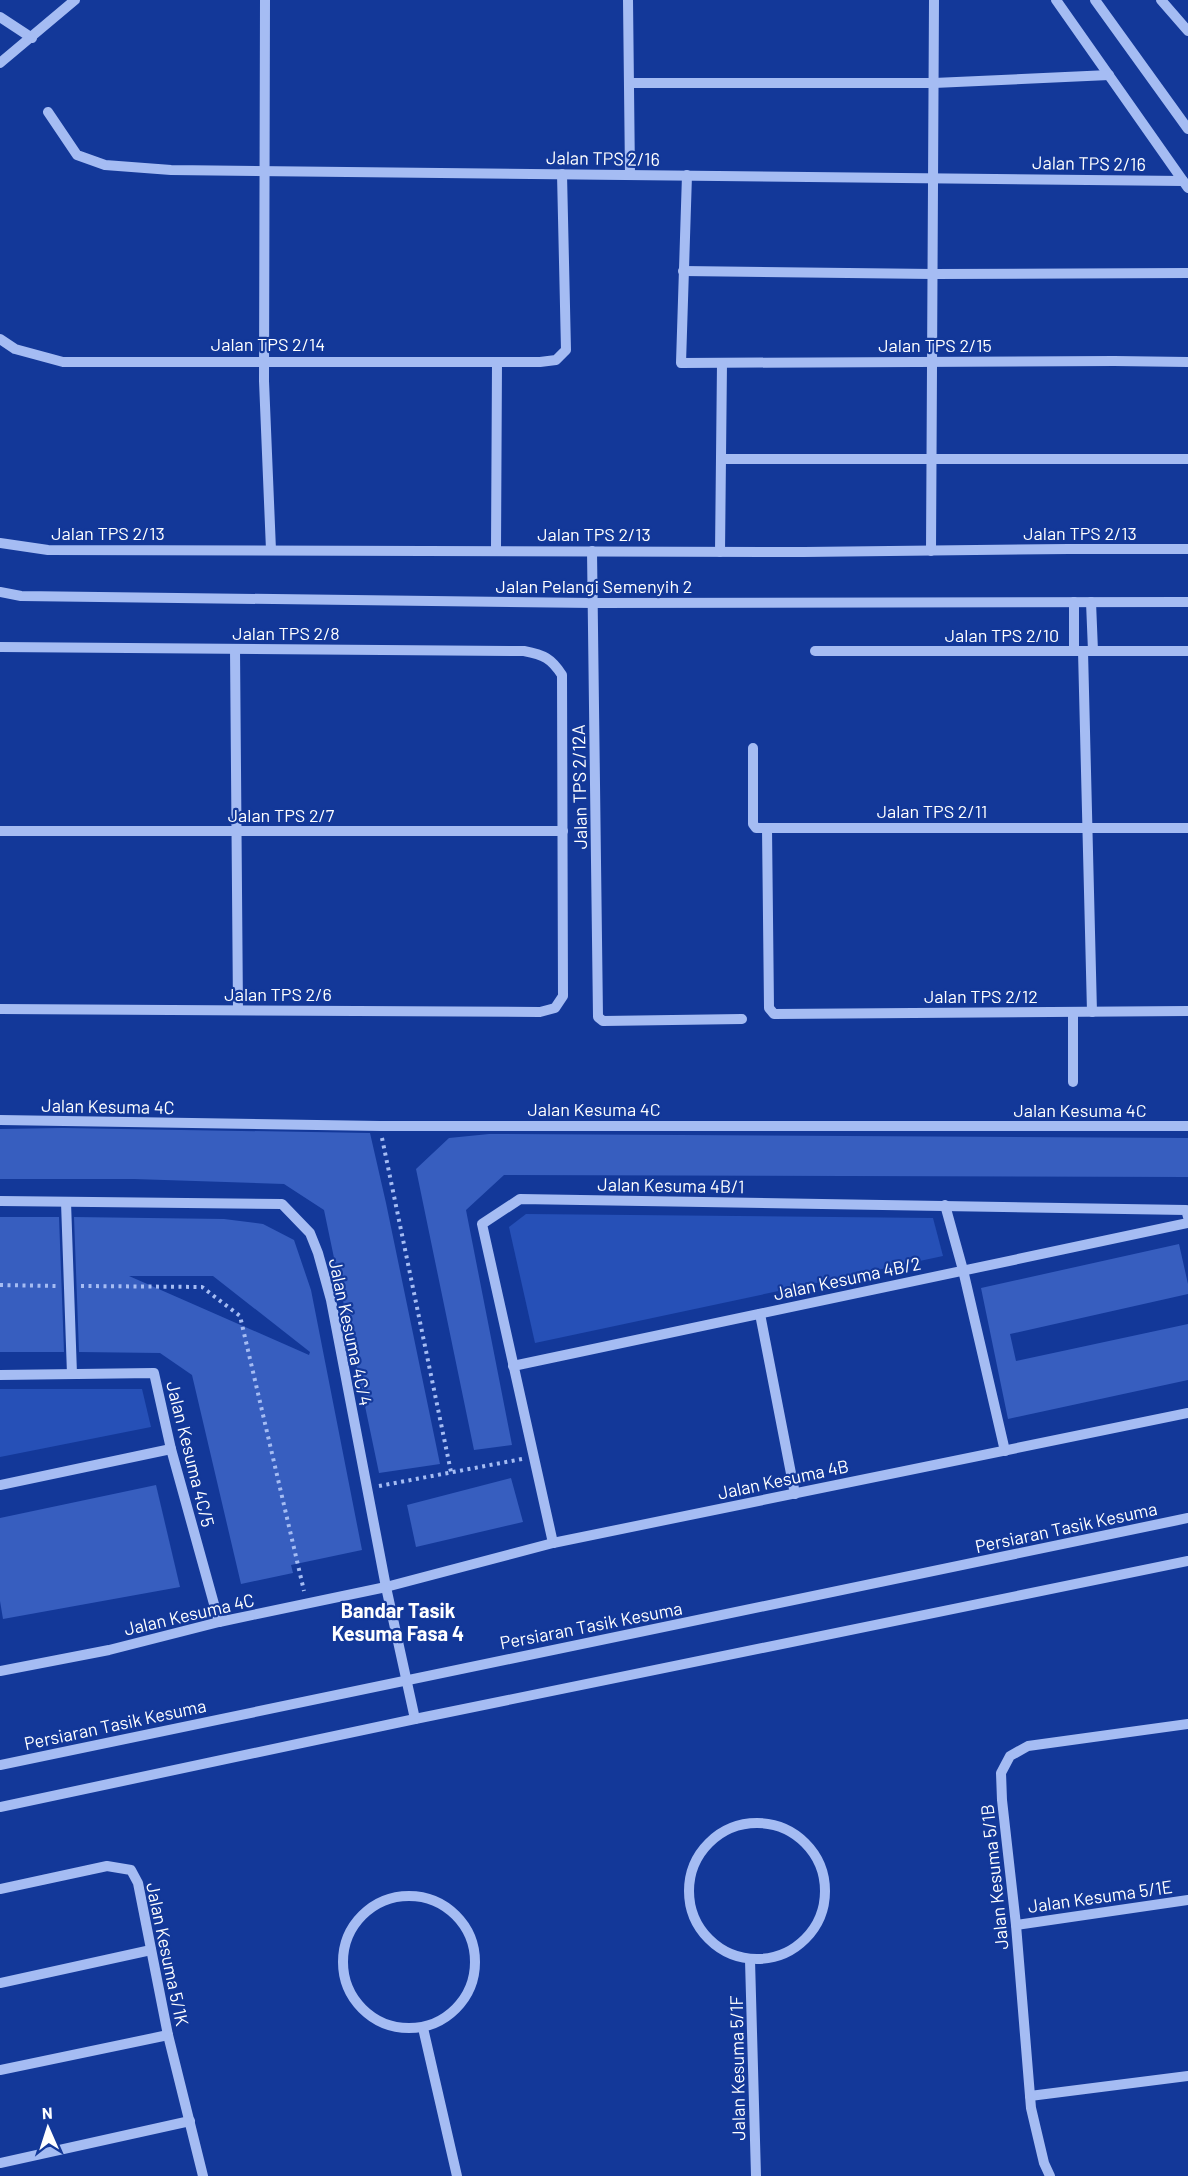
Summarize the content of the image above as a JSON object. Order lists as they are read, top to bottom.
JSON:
{
  "streets": {
    "street": [
      "Jalan TPS 2/16",
      "Jalan TPS 2/14",
      "Jalan TPS 2/15",
      "Jalan TPS 2/13",
      "Jalan Pelangi Semenyih 2",
      "Jalan TPS 2/8",
      "Jalan TPS 2/10",
      "Jalan TPS 2/12A",
      "Jalan TPS 2/11",
      "Jalan TPS 2/7",
      "Jalan TPS 2/6",
      "Jalan TPS 2/12",
      "Jalan Kesuma 4C",
      "Jalan Kesuma 4B/1",
      "Jalan Kesuma 4B/2",
      "Jalan Kesuma 4C/4",
      "Jalan Kesuma 4C/5",
      "Jalan Kesuma 4B",
      "Persiaran Tasik Kesuma",
      "Jalan Kesuma 5/1B",
      "Jalan Kesuma 5/1E",
      "Jalan Kesuma 5/1K",
      "Jalan Kesuma 5/1F"
    ]
  },
  "crossings": [
    ["Jalan TPS 2/16", "Jalan TPS 2/14"],
    ["Jalan TPS 2/13", "Jalan TPS 2/12A"],
    ["Jalan Pelangi Semenyih 2", "Jalan TPS 2/12A"],
    ["Jalan TPS 2/8", "Jalan TPS 2/7"],
    ["Jalan TPS 2/8", "Jalan TPS 2/6"],
    ["Jalan TPS 2/11", "Jalan TPS 2/12"],
    ["Jalan TPS 2/7", "Jalan TPS 2/6"],
    ["Jalan Kesuma 4C", "Jalan Kesuma 4C/4"],
    ["Jalan Kesuma 4C", "Jalan Kesuma 4C/5"],
    ["Jalan Kesuma 4C", "Jalan Kesuma 4B"],
    ["Jalan Kesuma 4B/1", "Jalan Kesuma 4B/2"],
    ["Jalan Kesuma 4B/1", "Jalan Kesuma 4B"],
    ["Jalan Kesuma 4C/4", "Jalan Kesuma 4B"],
    ["Jalan Kesuma 4C/4", "Persiaran Tasik Kesuma"],
    ["Jalan Kesuma 5/1B", "Jalan Kesuma 5/1E"]
  ],
  "districts": ["Bandar Tasik Kesuma Fasa 4"],
  "north": "top"
}
